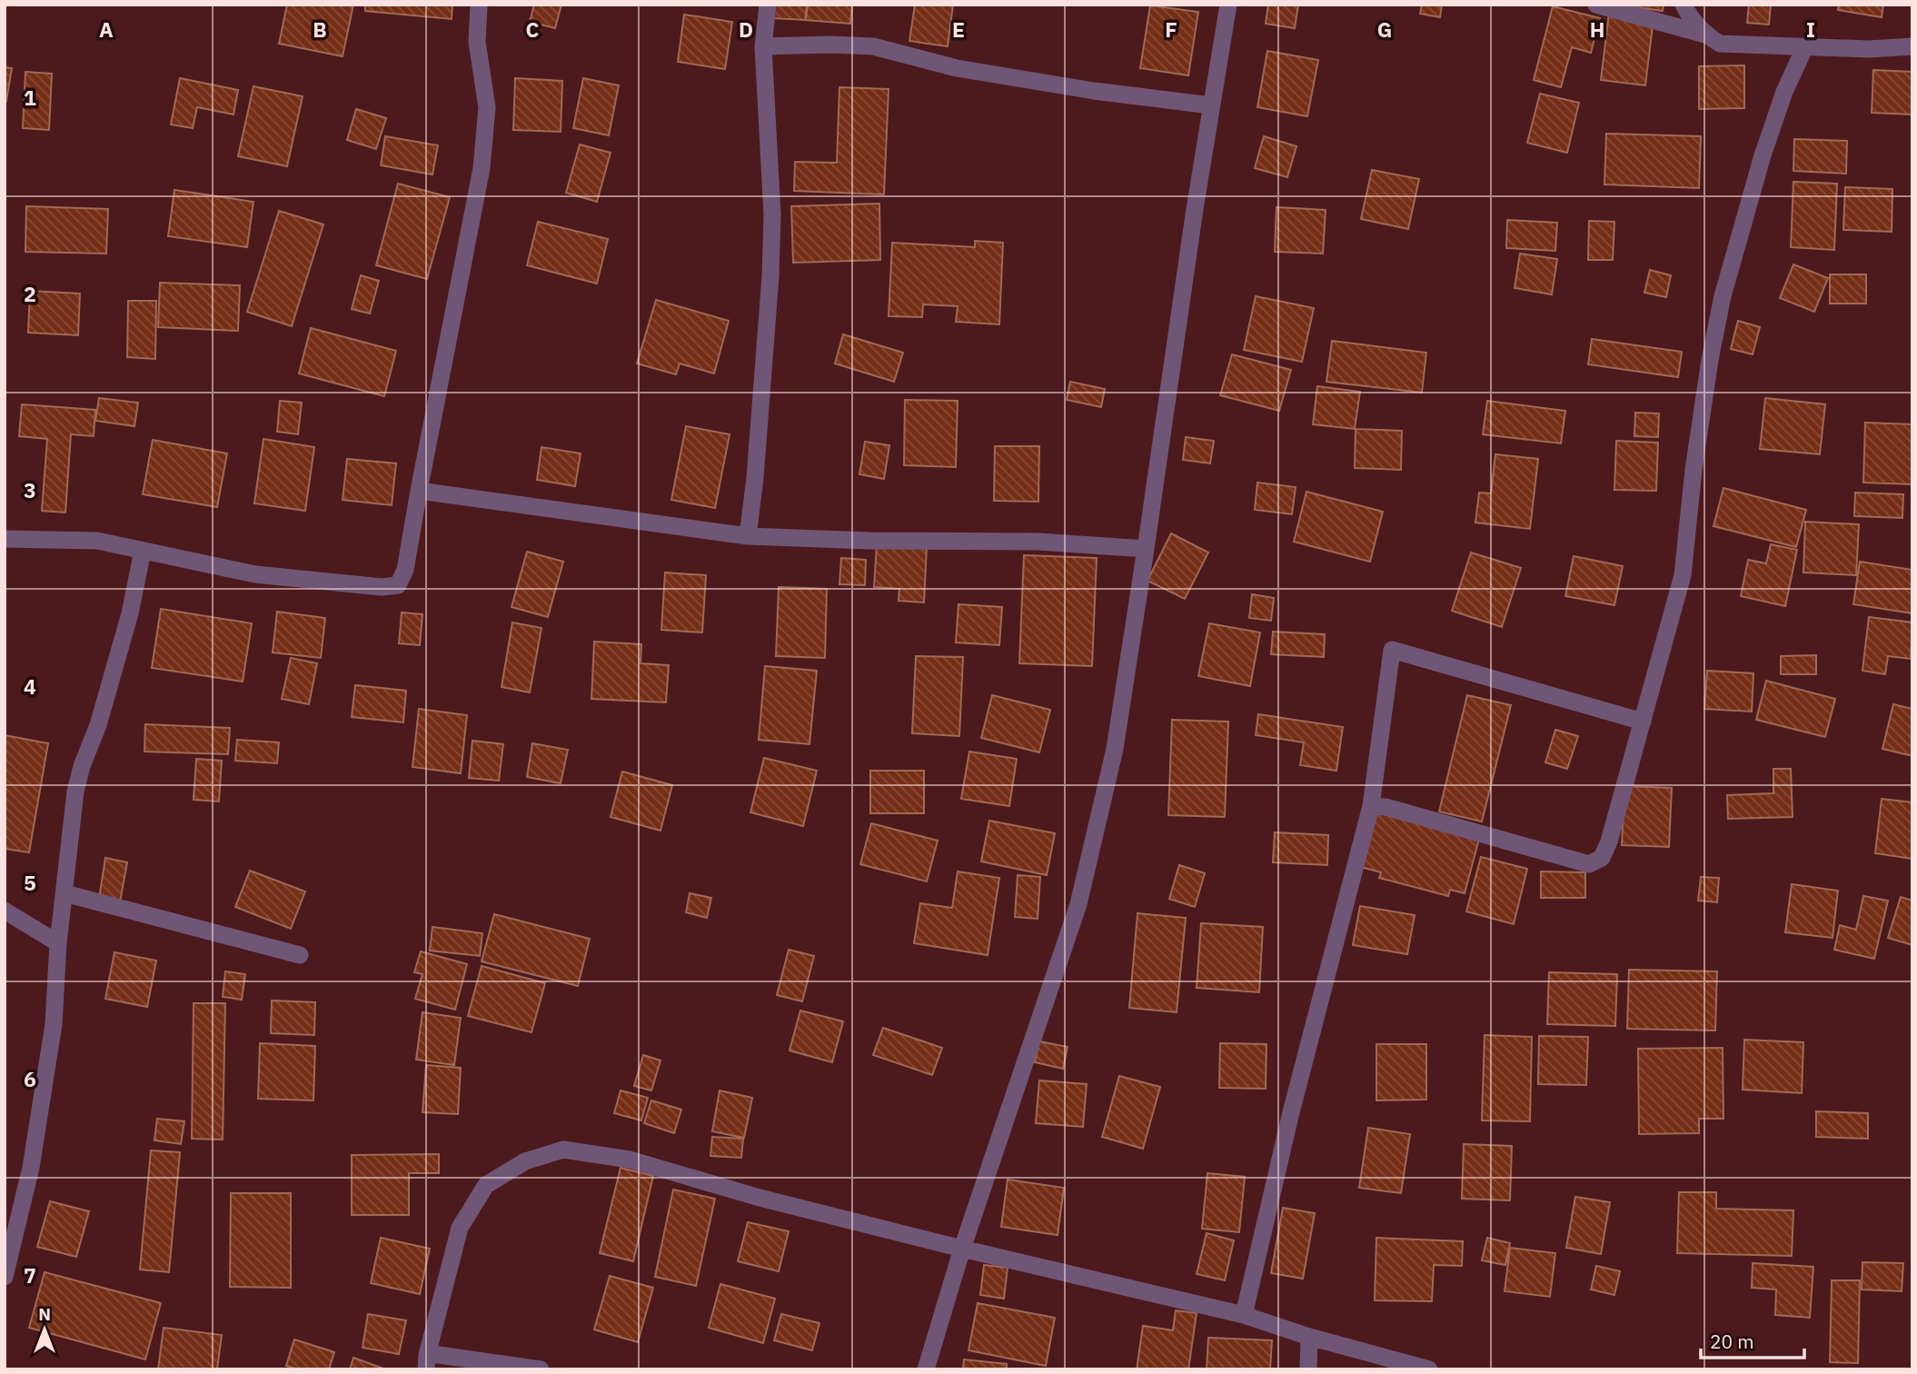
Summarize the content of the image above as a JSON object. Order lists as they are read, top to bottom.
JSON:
{
  "scale_bar": "20 m",
  "north": "top",
  "grid": {
    "columns": [
      "A",
      "B",
      "C",
      "D",
      "E",
      "F",
      "G",
      "H",
      "I"
    ],
    "rows": [
      "1",
      "2",
      "3",
      "4",
      "5",
      "6",
      "7"
    ]
  }
}
